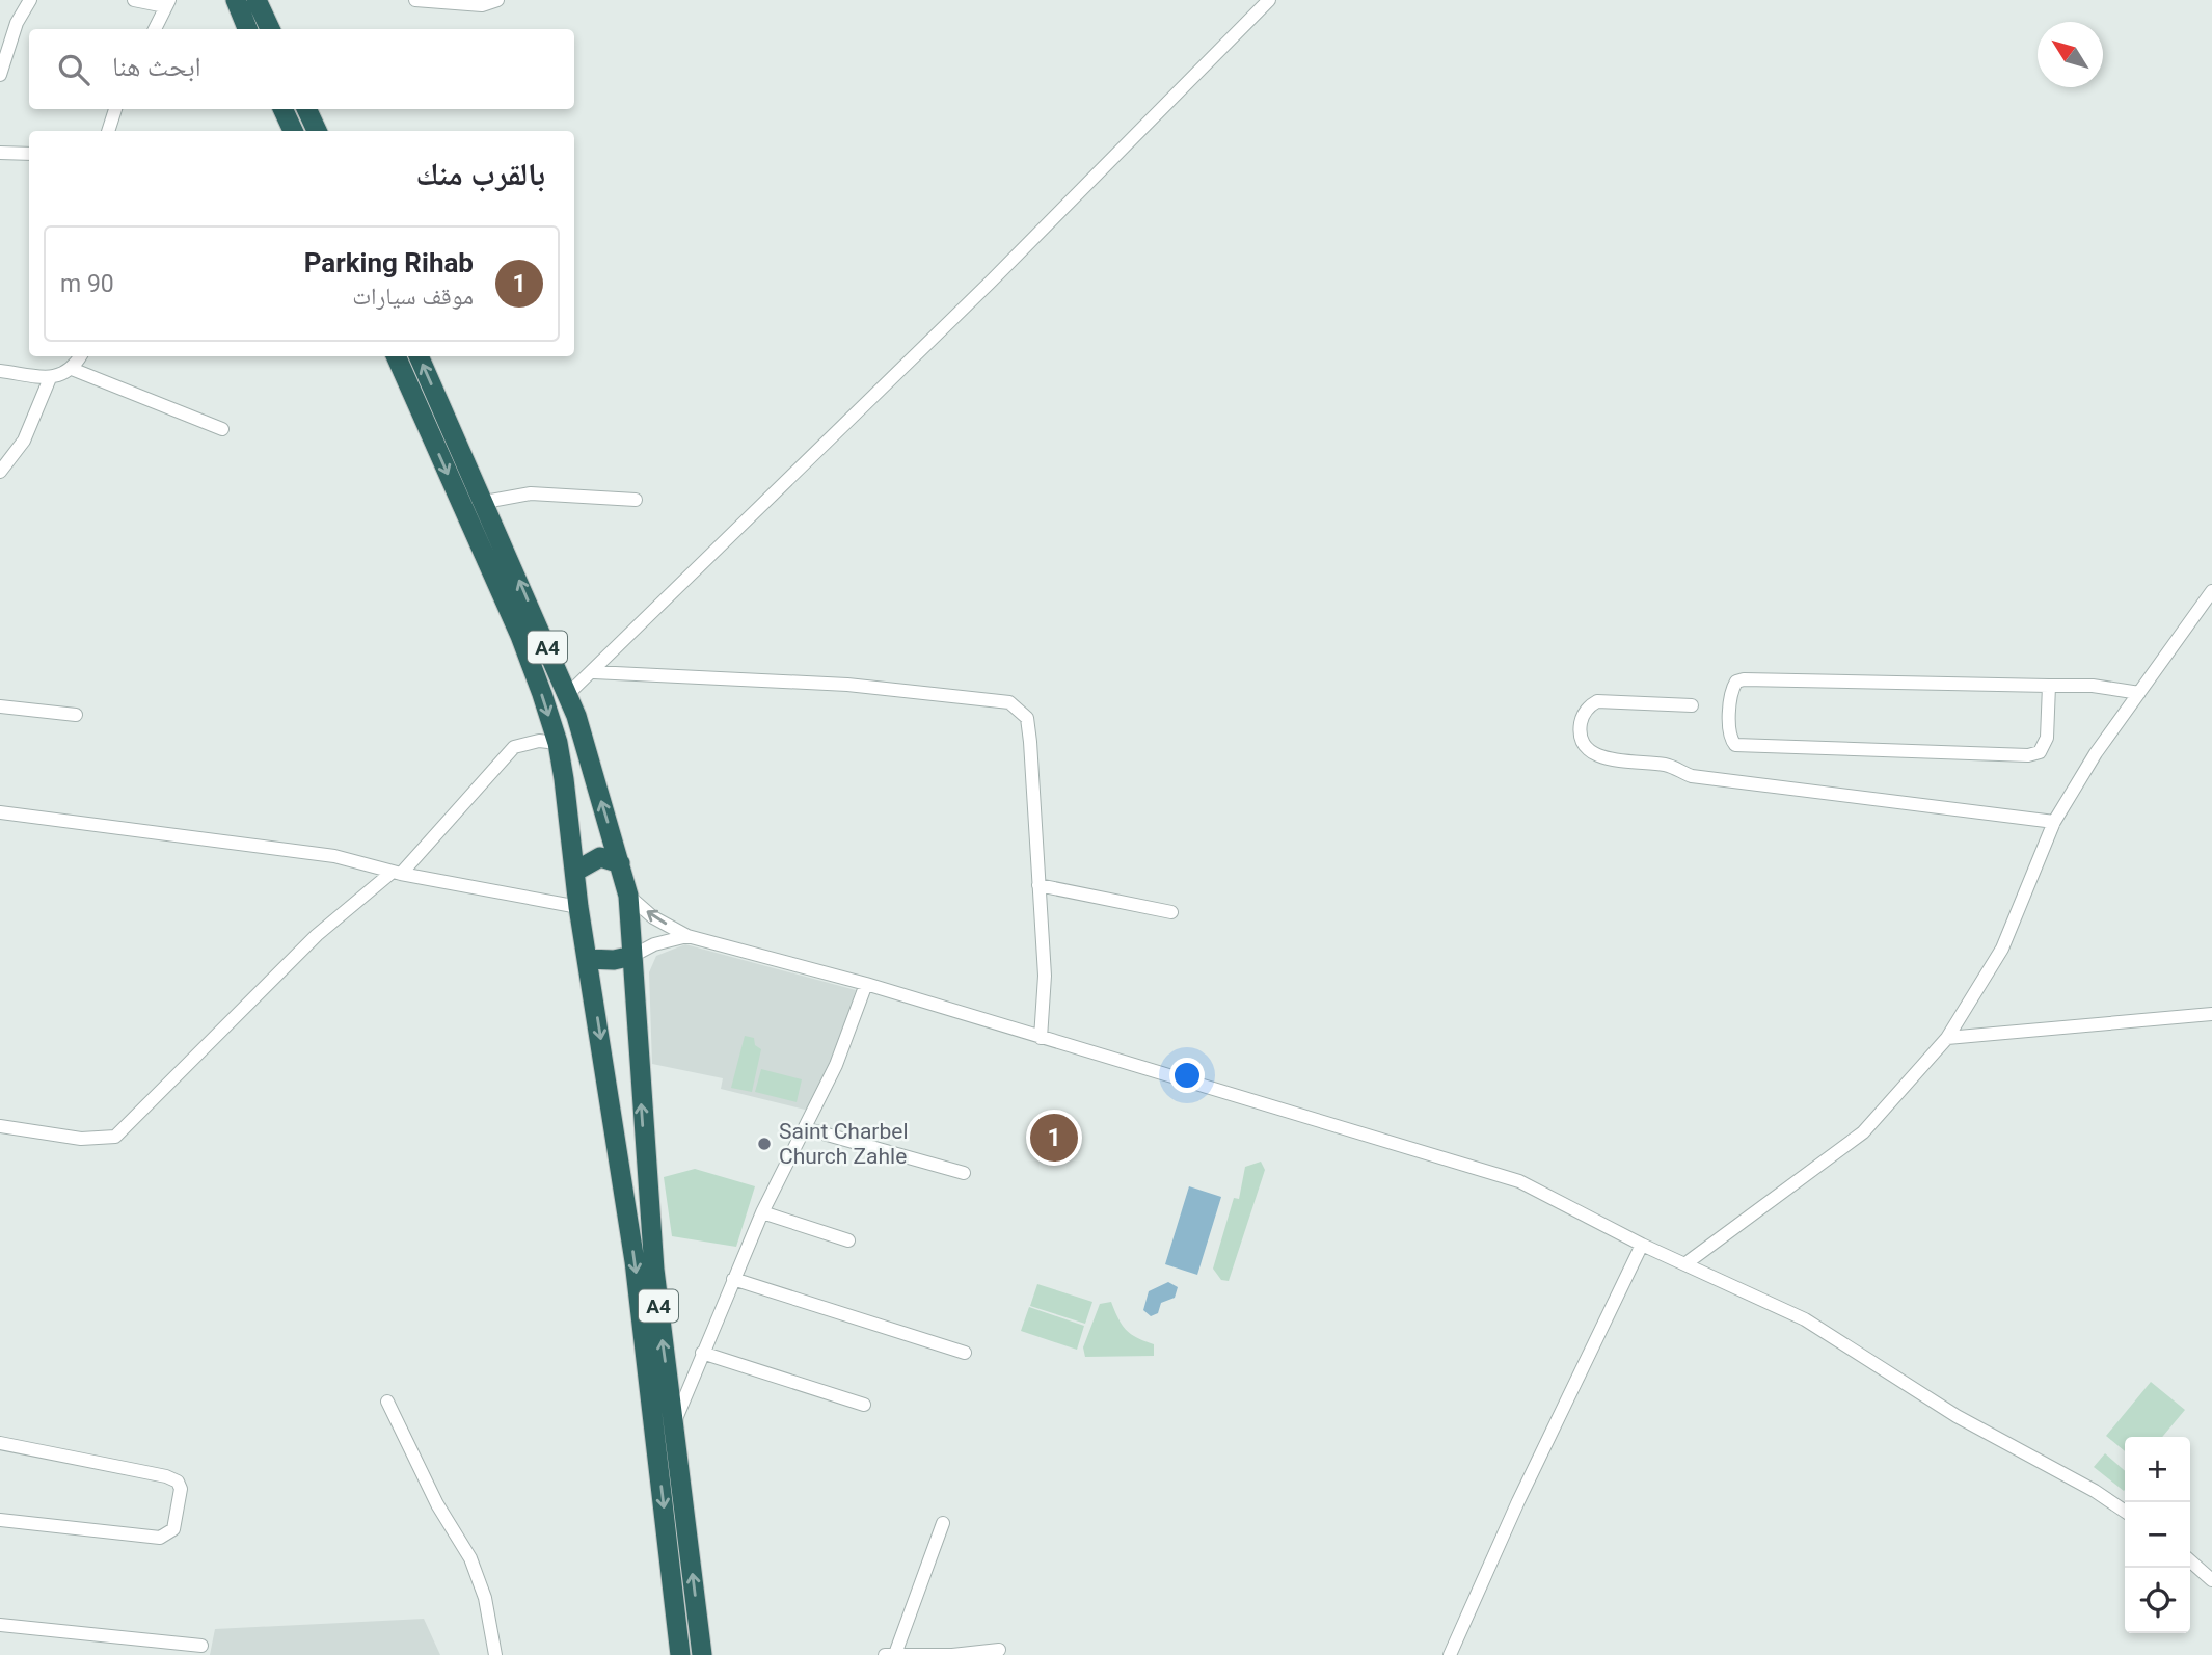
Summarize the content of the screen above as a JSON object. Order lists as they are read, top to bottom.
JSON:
{
  "streets": {
    "highway": ["A4"]
  },
  "places": ["Saint Charbel Church Zahle"],
  "north": "top left",
  "page": {
    "search": "ابحث هنا",
    "heading": "بالقرب منك",
    "list": [
      {
        "mark": "1",
        "name": "Parking Rihab",
        "note": "موقف سيارات",
        "value": "90 m"
      }
    ],
    "pins": "1",
    "map_buttons": ["+", "−"]
  }
}
